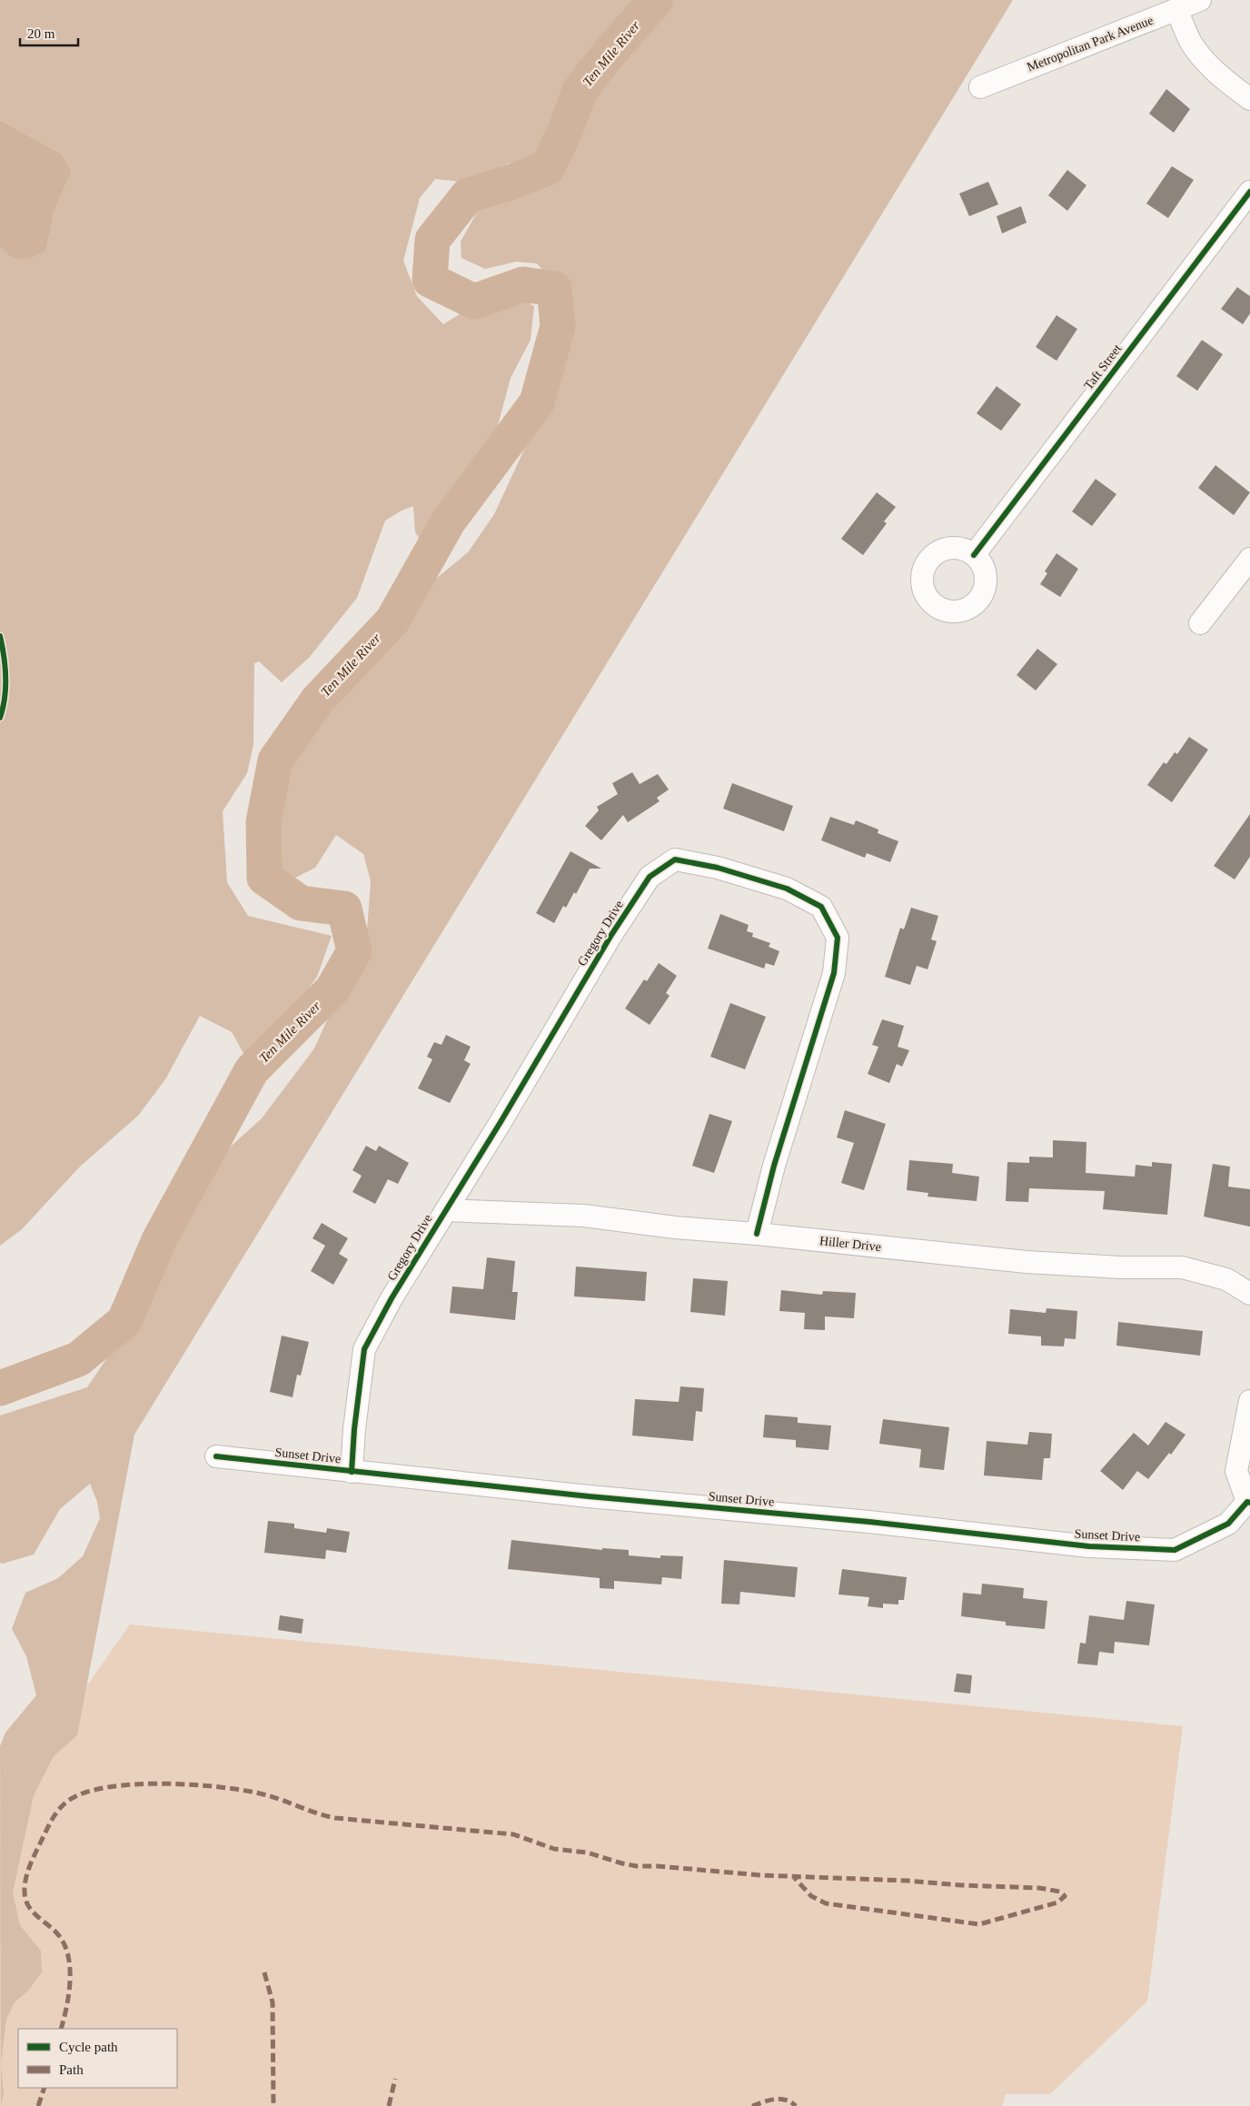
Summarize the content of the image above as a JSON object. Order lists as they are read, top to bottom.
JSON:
{
  "streets": {
    "street": [
      "Metropolitan Park Avenue",
      "Taft Street",
      "Gregory Drive",
      "Hiller Drive",
      "Sunset Drive"
    ]
  },
  "crossings": [
    ["Gregory Drive", "Hiller Drive"],
    ["Gregory Drive", "Sunset Drive"]
  ],
  "water": ["Ten Mile River"],
  "legend": ["Cycle path", "Path"],
  "scale_bar": "20 m"
}
